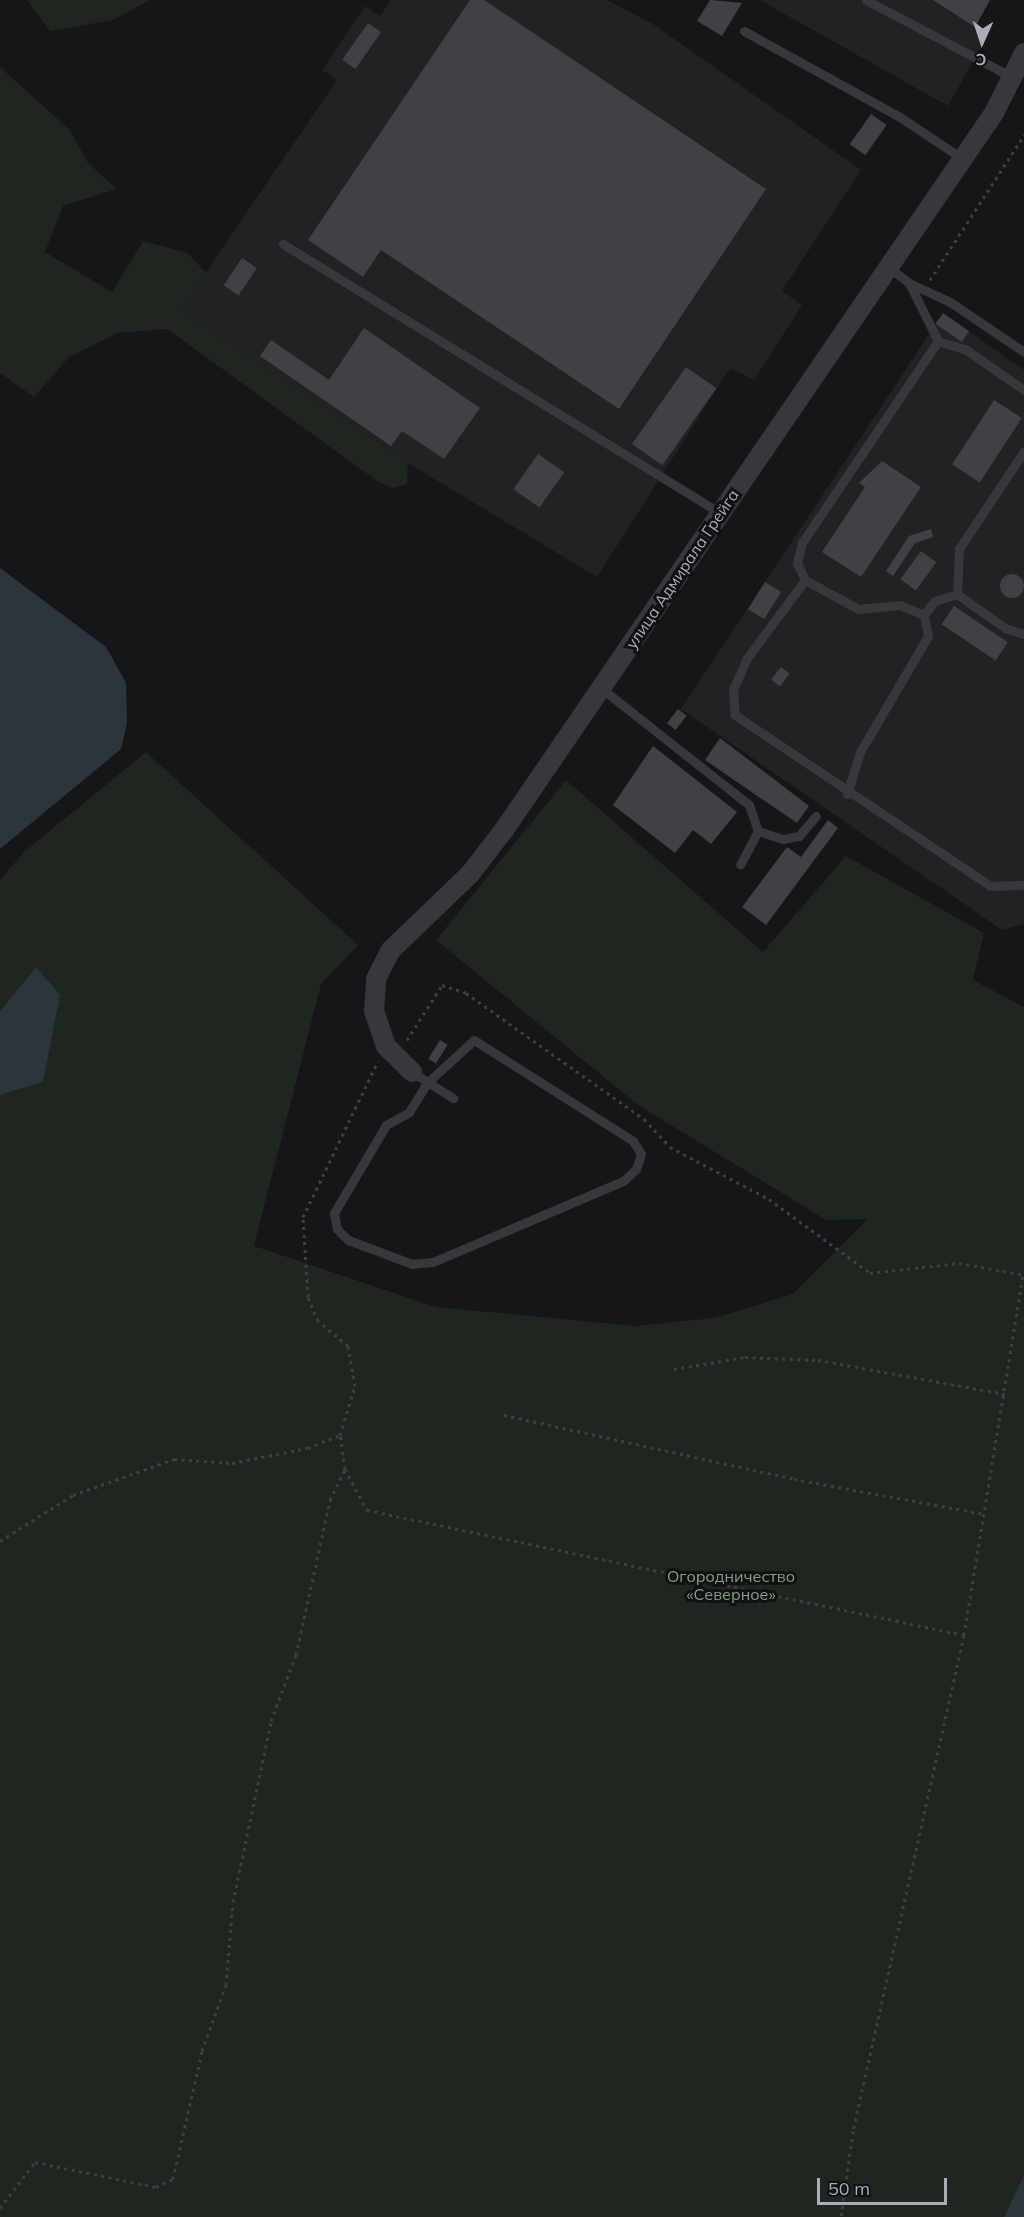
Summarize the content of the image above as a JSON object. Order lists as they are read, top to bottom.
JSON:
{
  "streets": {
    "street": ["улица Адмирала Грейга"]
  },
  "parks": ["Огородничество «Северное»"],
  "scale_bar": "50 m",
  "north": "bottom"
}
